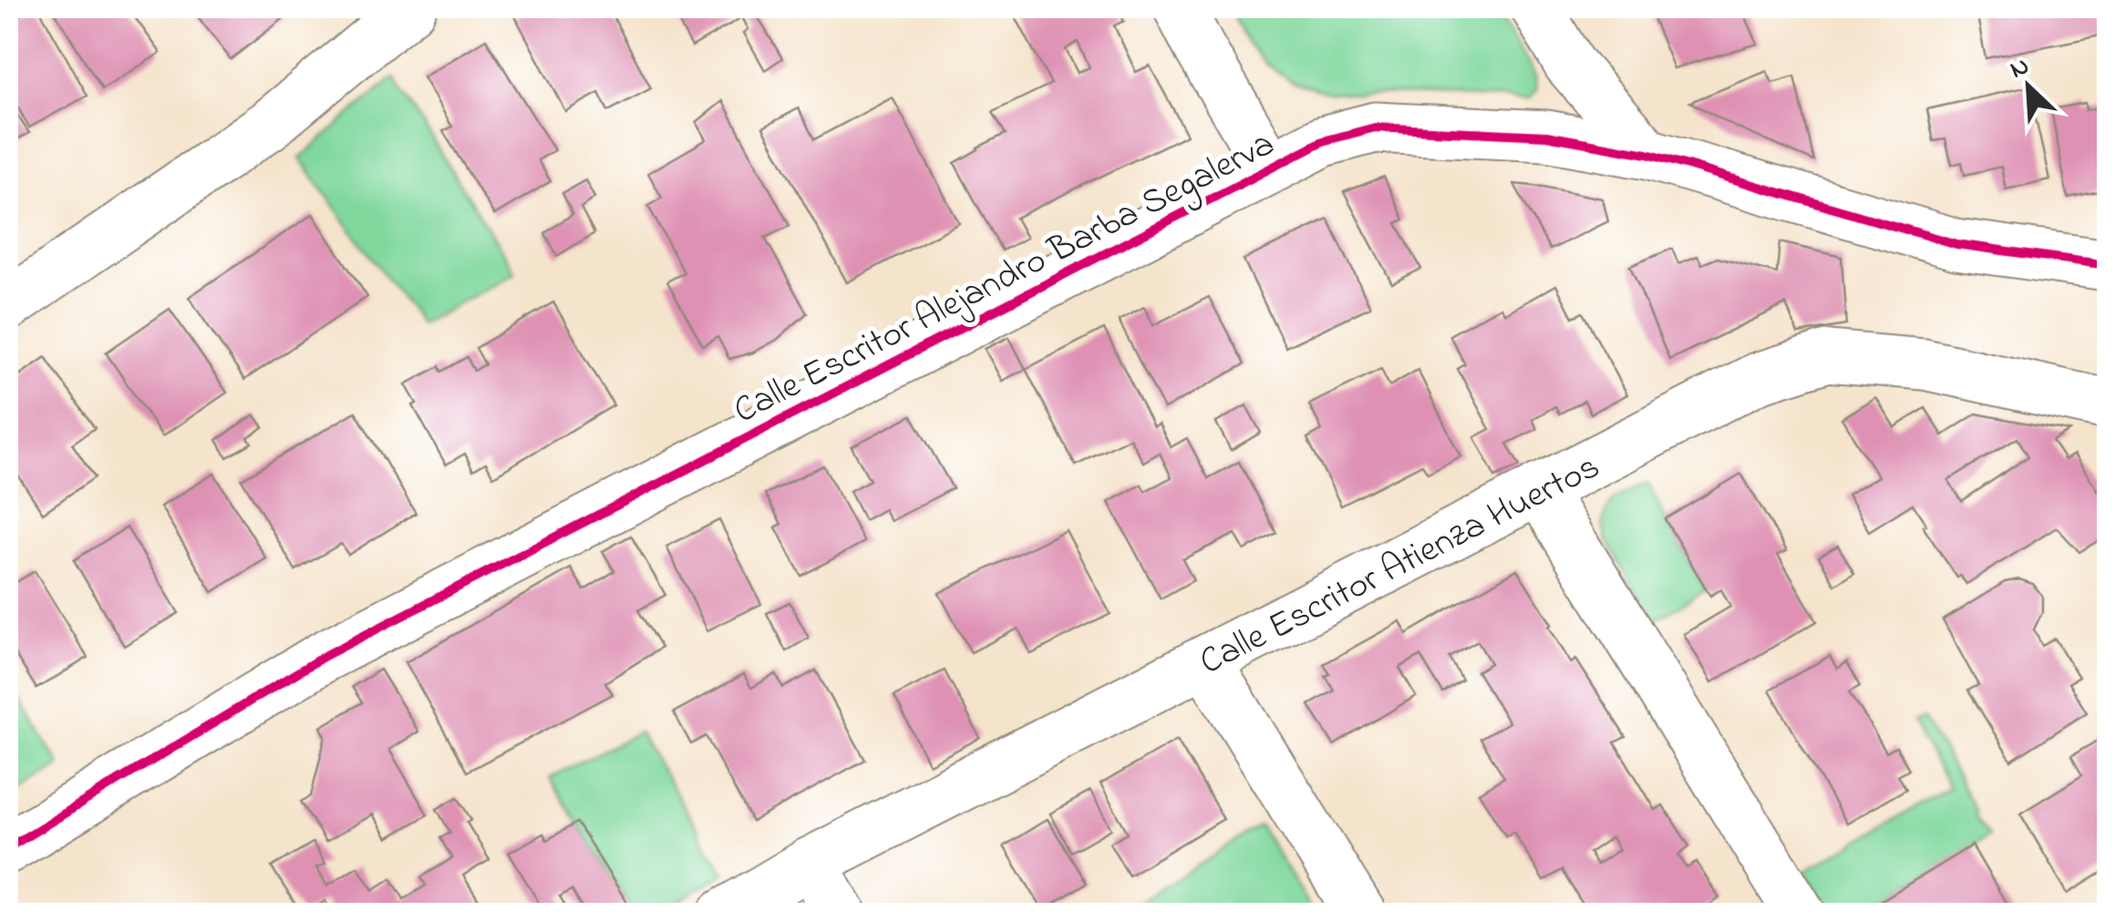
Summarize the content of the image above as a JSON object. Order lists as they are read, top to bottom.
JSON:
{
  "streets": {
    "street": ["Calle Escritor Alejandro Barba Segalerva", "Calle Escritor Atienza Huertos"]
  },
  "north": "top left"
}
